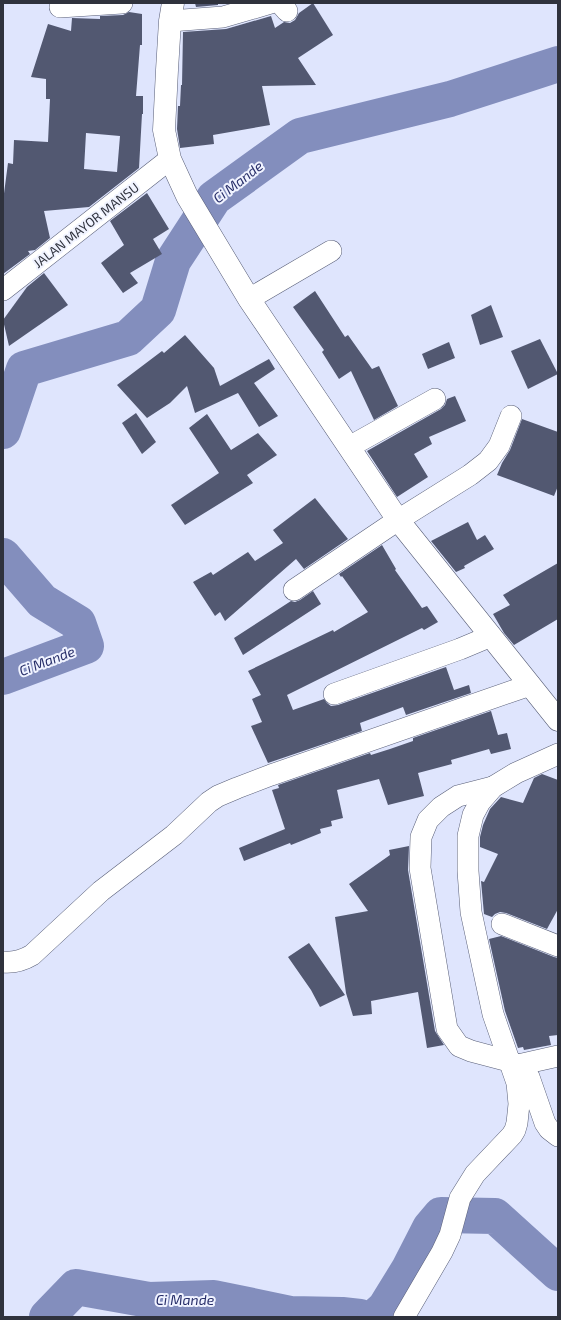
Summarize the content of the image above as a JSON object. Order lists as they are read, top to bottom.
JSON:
{
  "streets": {
    "street": ["JALAN MAYOR MANSU"]
  },
  "water": ["Ci Mande"]
}
